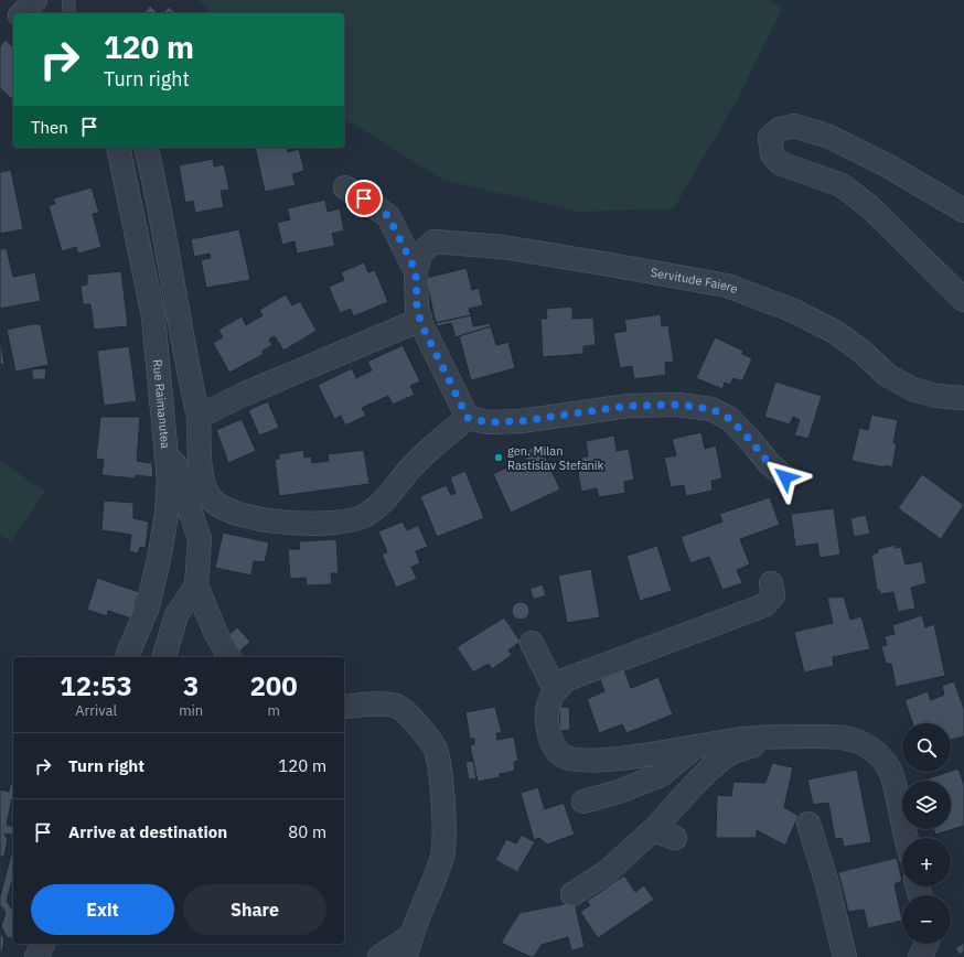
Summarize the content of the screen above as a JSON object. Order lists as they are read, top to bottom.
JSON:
{
  "streets": {
    "street": ["Servitude Faiere", "Rue Raimanutea"]
  },
  "places": ["gen. Milan Rastislav Stefanik"],
  "page": {
    "turn": ["120 m", "Turn right"],
    "then": "Then",
    "eta": [
      "12:53",
      "Arrival",
      "3",
      "min",
      "200",
      "m"
    ],
    "map_buttons": ["+", "−"],
    "list": [
      {
        "name": "Turn right",
        "value": "120 m"
      },
      {
        "name": "Arrive at destination",
        "value": "80 m"
      }
    ],
    "buttons": ["Exit", "Share"]
  }
}
